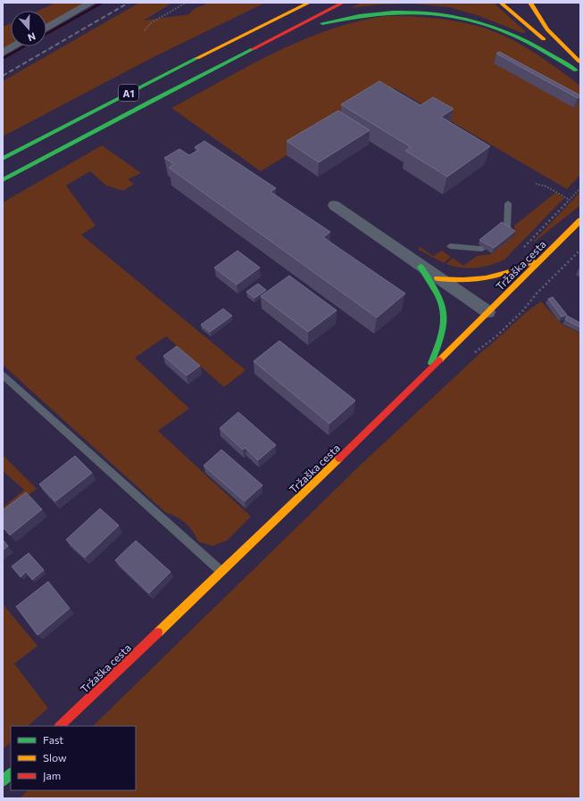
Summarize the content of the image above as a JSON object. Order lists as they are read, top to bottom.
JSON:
{
  "streets": {
    "main road": ["A1", "Tržaška cesta"]
  },
  "legend": ["Fast", "Slow", "Jam"],
  "north": "bottom"
}
